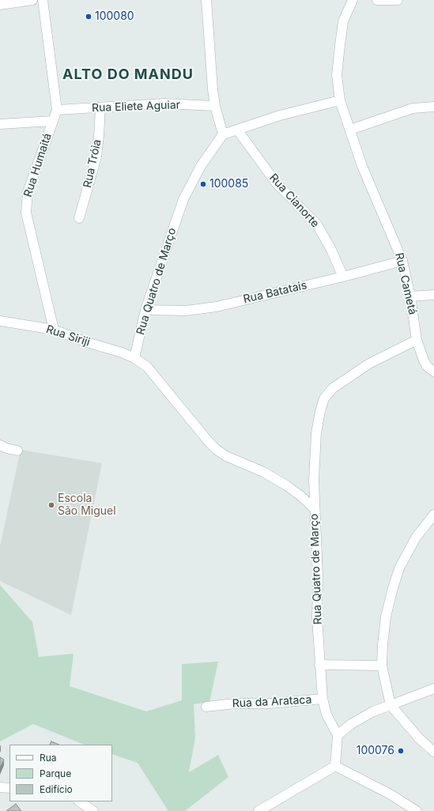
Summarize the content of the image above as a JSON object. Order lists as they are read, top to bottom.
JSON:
{
  "streets": {
    "street": [
      "Rua Eliete Aguiar",
      "Rua Tróia",
      "Rua Humaitá",
      "Rua Cianorte",
      "Rua Quatro de Março",
      "Rua Cametá",
      "Rua Batatais",
      "Rua Siriji",
      "Rua da Arataca"
    ]
  },
  "crossings": [
    ["Rua Eliete Aguiar", "Rua Tróia"],
    ["Rua Eliete Aguiar", "Rua Humaitá"],
    ["Rua Humaitá", "Rua Siriji"],
    ["Rua Cianorte", "Rua Batatais"],
    ["Rua Quatro de Março", "Rua Batatais"],
    ["Rua Quatro de Março", "Rua Siriji"],
    ["Rua Quatro de Março", "Rua da Arataca"],
    ["Rua Cametá", "Rua Batatais"]
  ],
  "districts": ["ALTO DO MANDU"],
  "places": [
    "100080",
    "100085",
    "Escola São Miguel",
    "100076"
  ],
  "legend": ["Rua", "Parque", "Edifício"]
}
